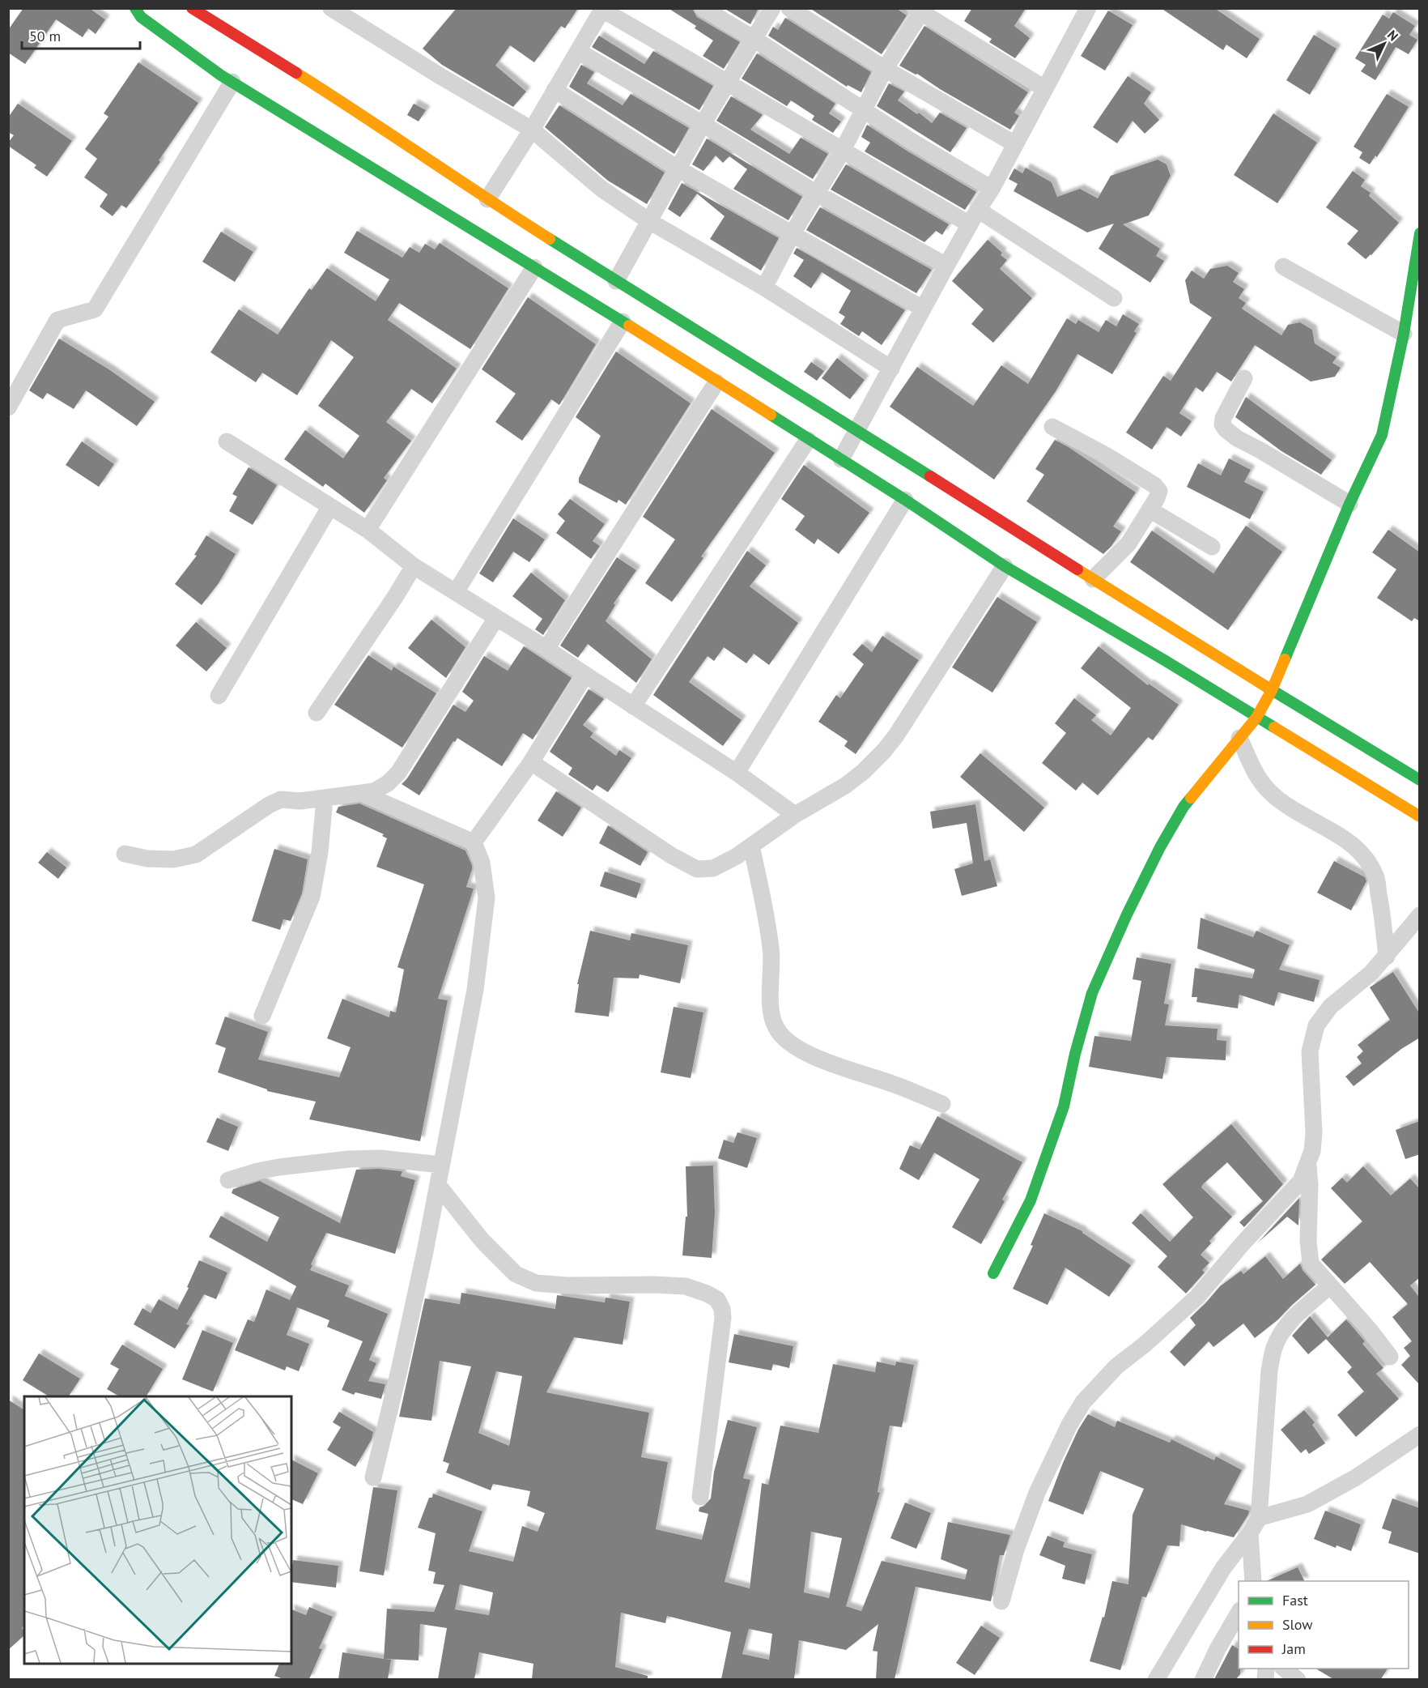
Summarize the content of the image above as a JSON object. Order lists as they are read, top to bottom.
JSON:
{
  "legend": ["Fast", "Slow", "Jam"],
  "scale_bar": "50 m",
  "north": "top right"
}
